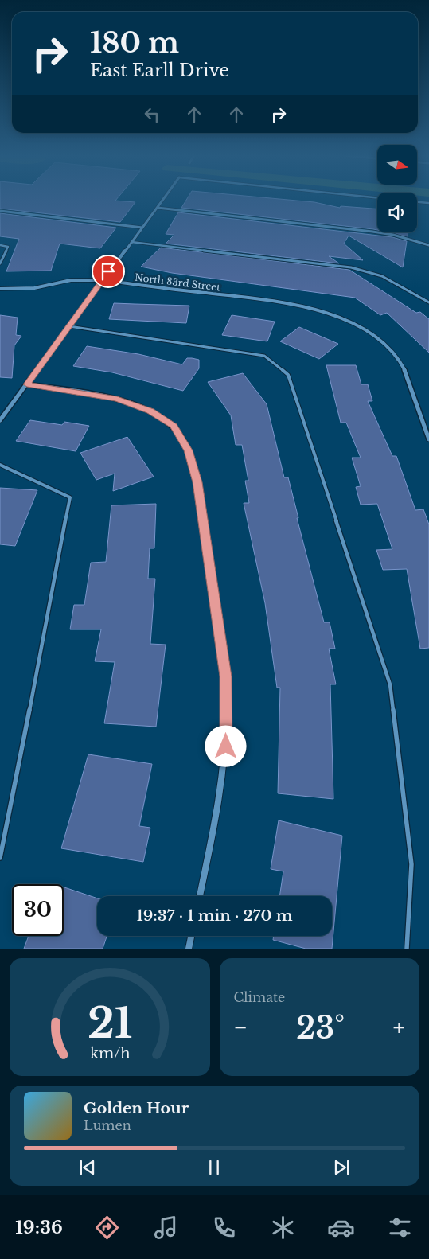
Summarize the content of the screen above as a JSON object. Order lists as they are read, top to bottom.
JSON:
{
  "streets": {
    "street": ["North 83rd Street"]
  },
  "north": "right",
  "page": {
    "turn": ["180 m", "East Earll Drive"],
    "limit": "30",
    "trip": "19:37 · 1 min · 270 m",
    "tile": "Climate",
    "heat": ["−", "23°", "+"],
    "song": ["Golden Hour", "Lumen"],
    "tabs": "19:36",
    "gauge": ["21", "km/h"]
  }
}
